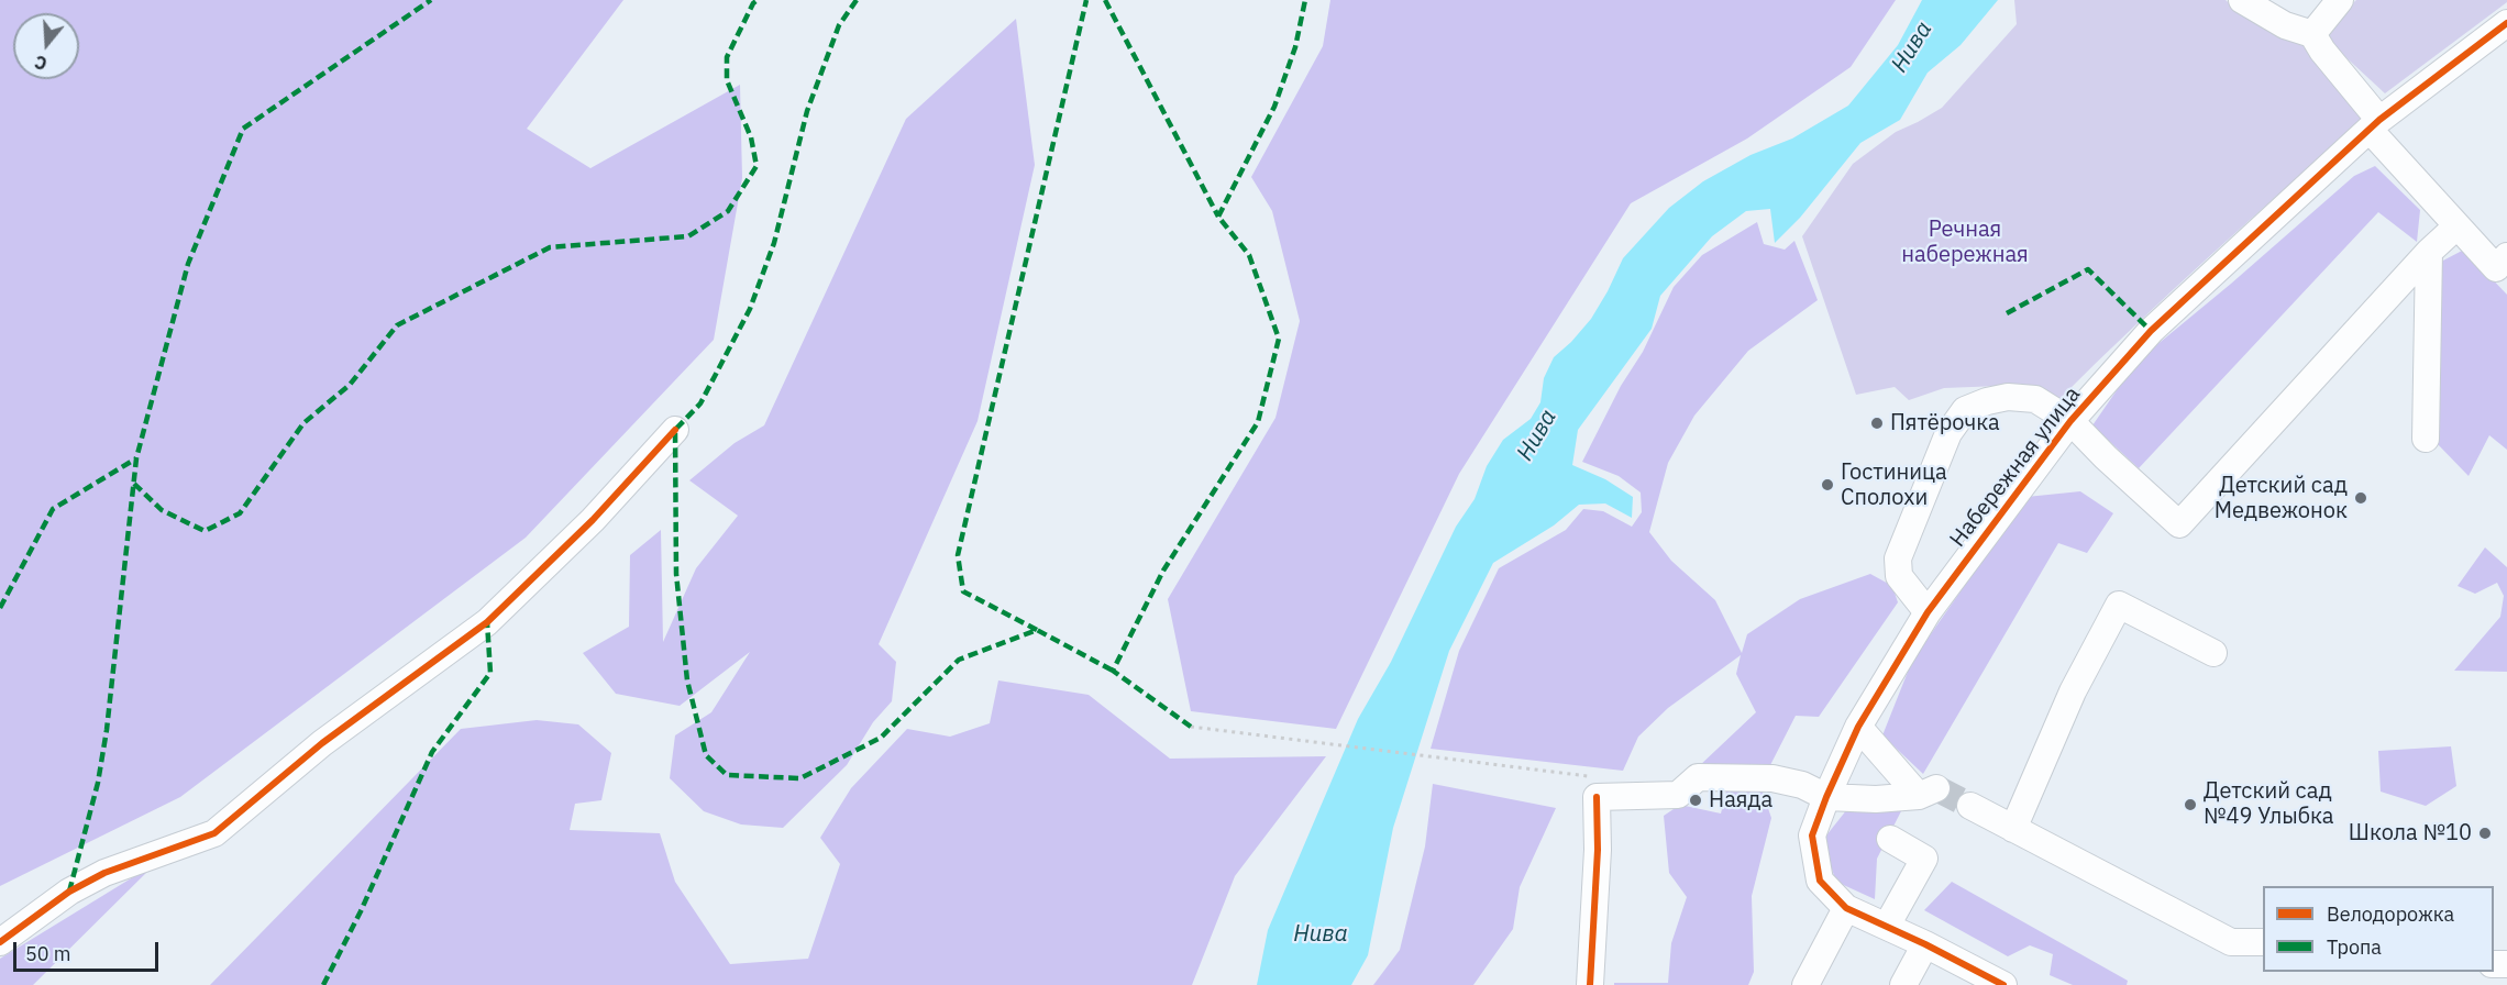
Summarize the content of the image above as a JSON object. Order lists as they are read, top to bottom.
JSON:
{
  "streets": {
    "street": ["Набережная улица"]
  },
  "water": ["Нива"],
  "parks": ["Речная набережная"],
  "places": [
    "Пятёрочка",
    "Гостиница Сполохи",
    "Детский сад Медвежонок",
    "Наяда",
    "Детский сад №49 Улыбка",
    "Школа №10"
  ],
  "legend": ["Велодорожка", "Тропа"],
  "scale_bar": "50 m",
  "north": "bottom"
}
